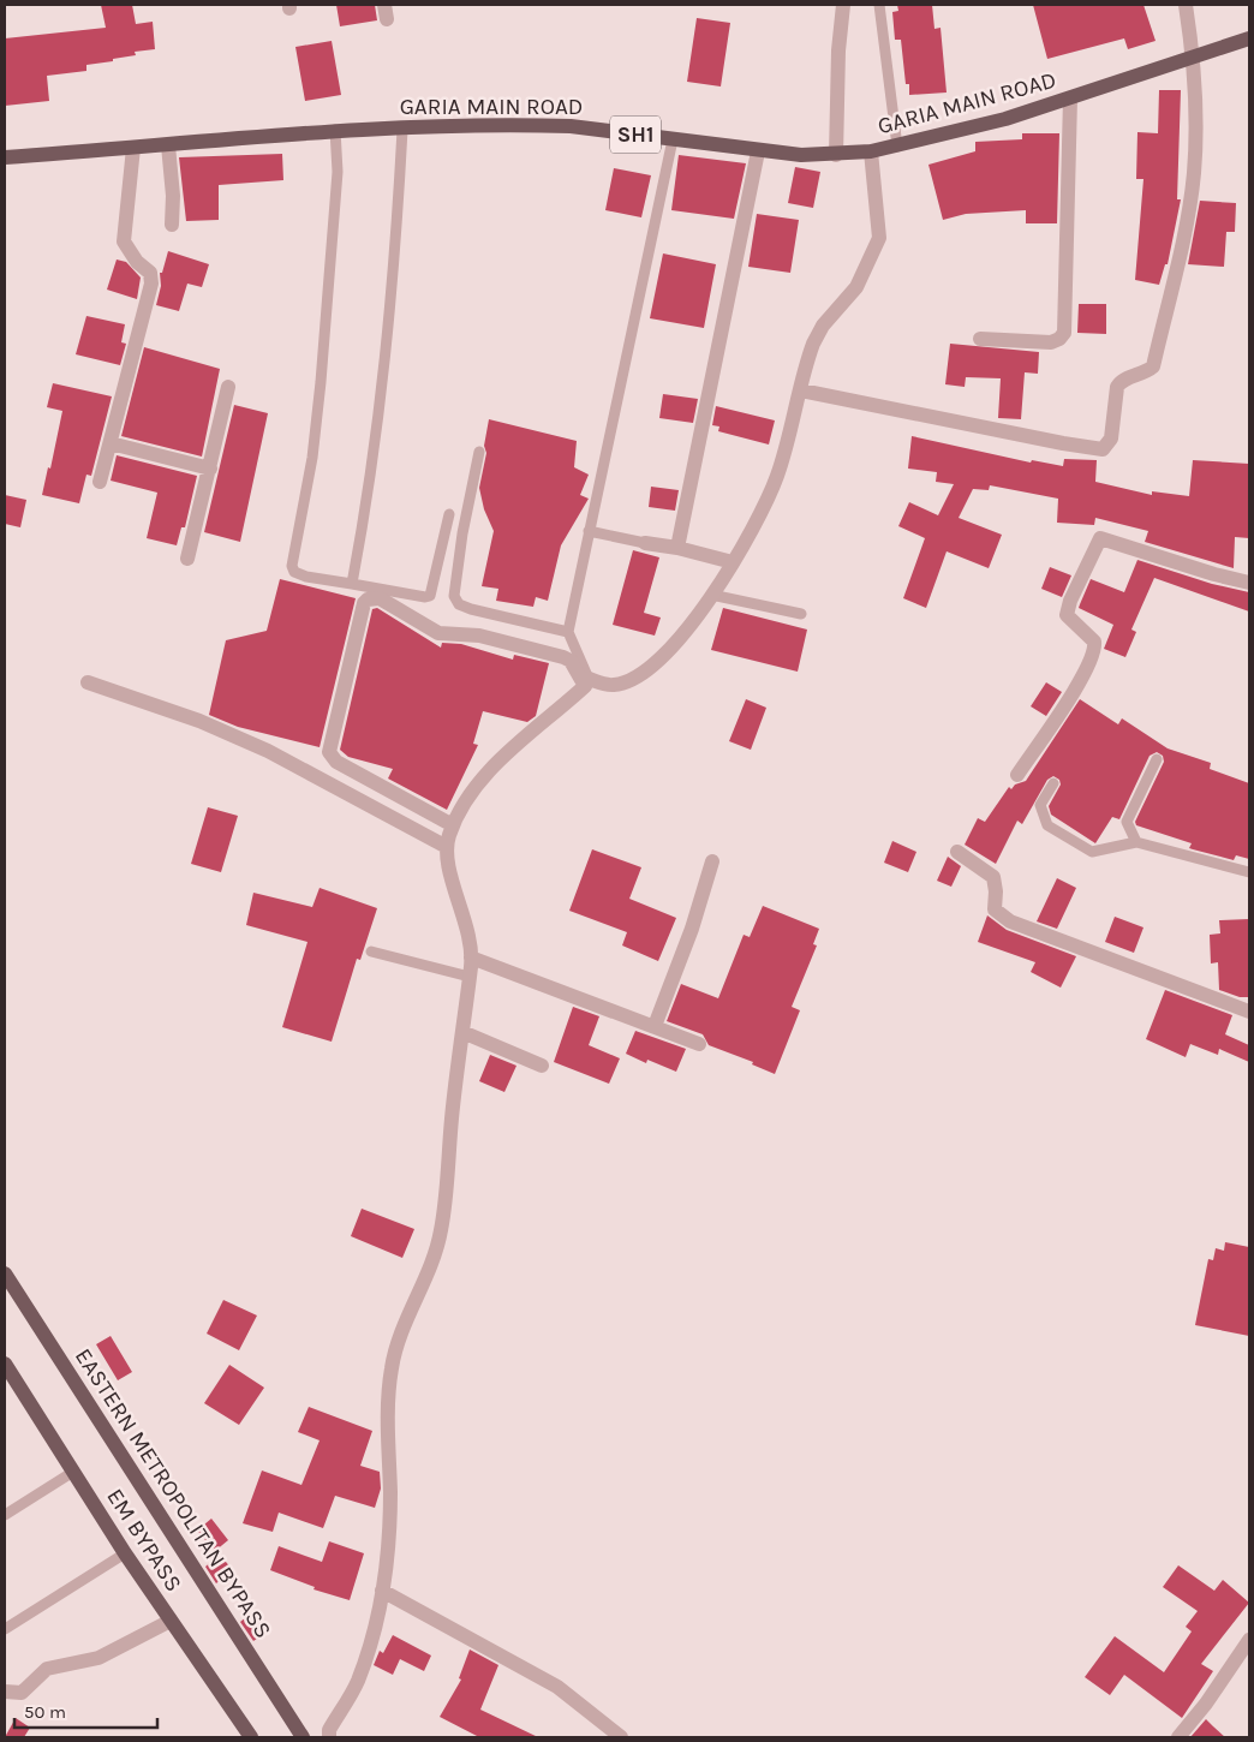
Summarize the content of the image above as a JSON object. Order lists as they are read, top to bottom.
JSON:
{
  "streets": {
    "main road": [
      "GARIA MAIN ROAD",
      "SH1",
      "EASTERN METROPOLITAN BYPASS",
      "EM BYPASS"
    ]
  },
  "scale_bar": "50 m"
}
